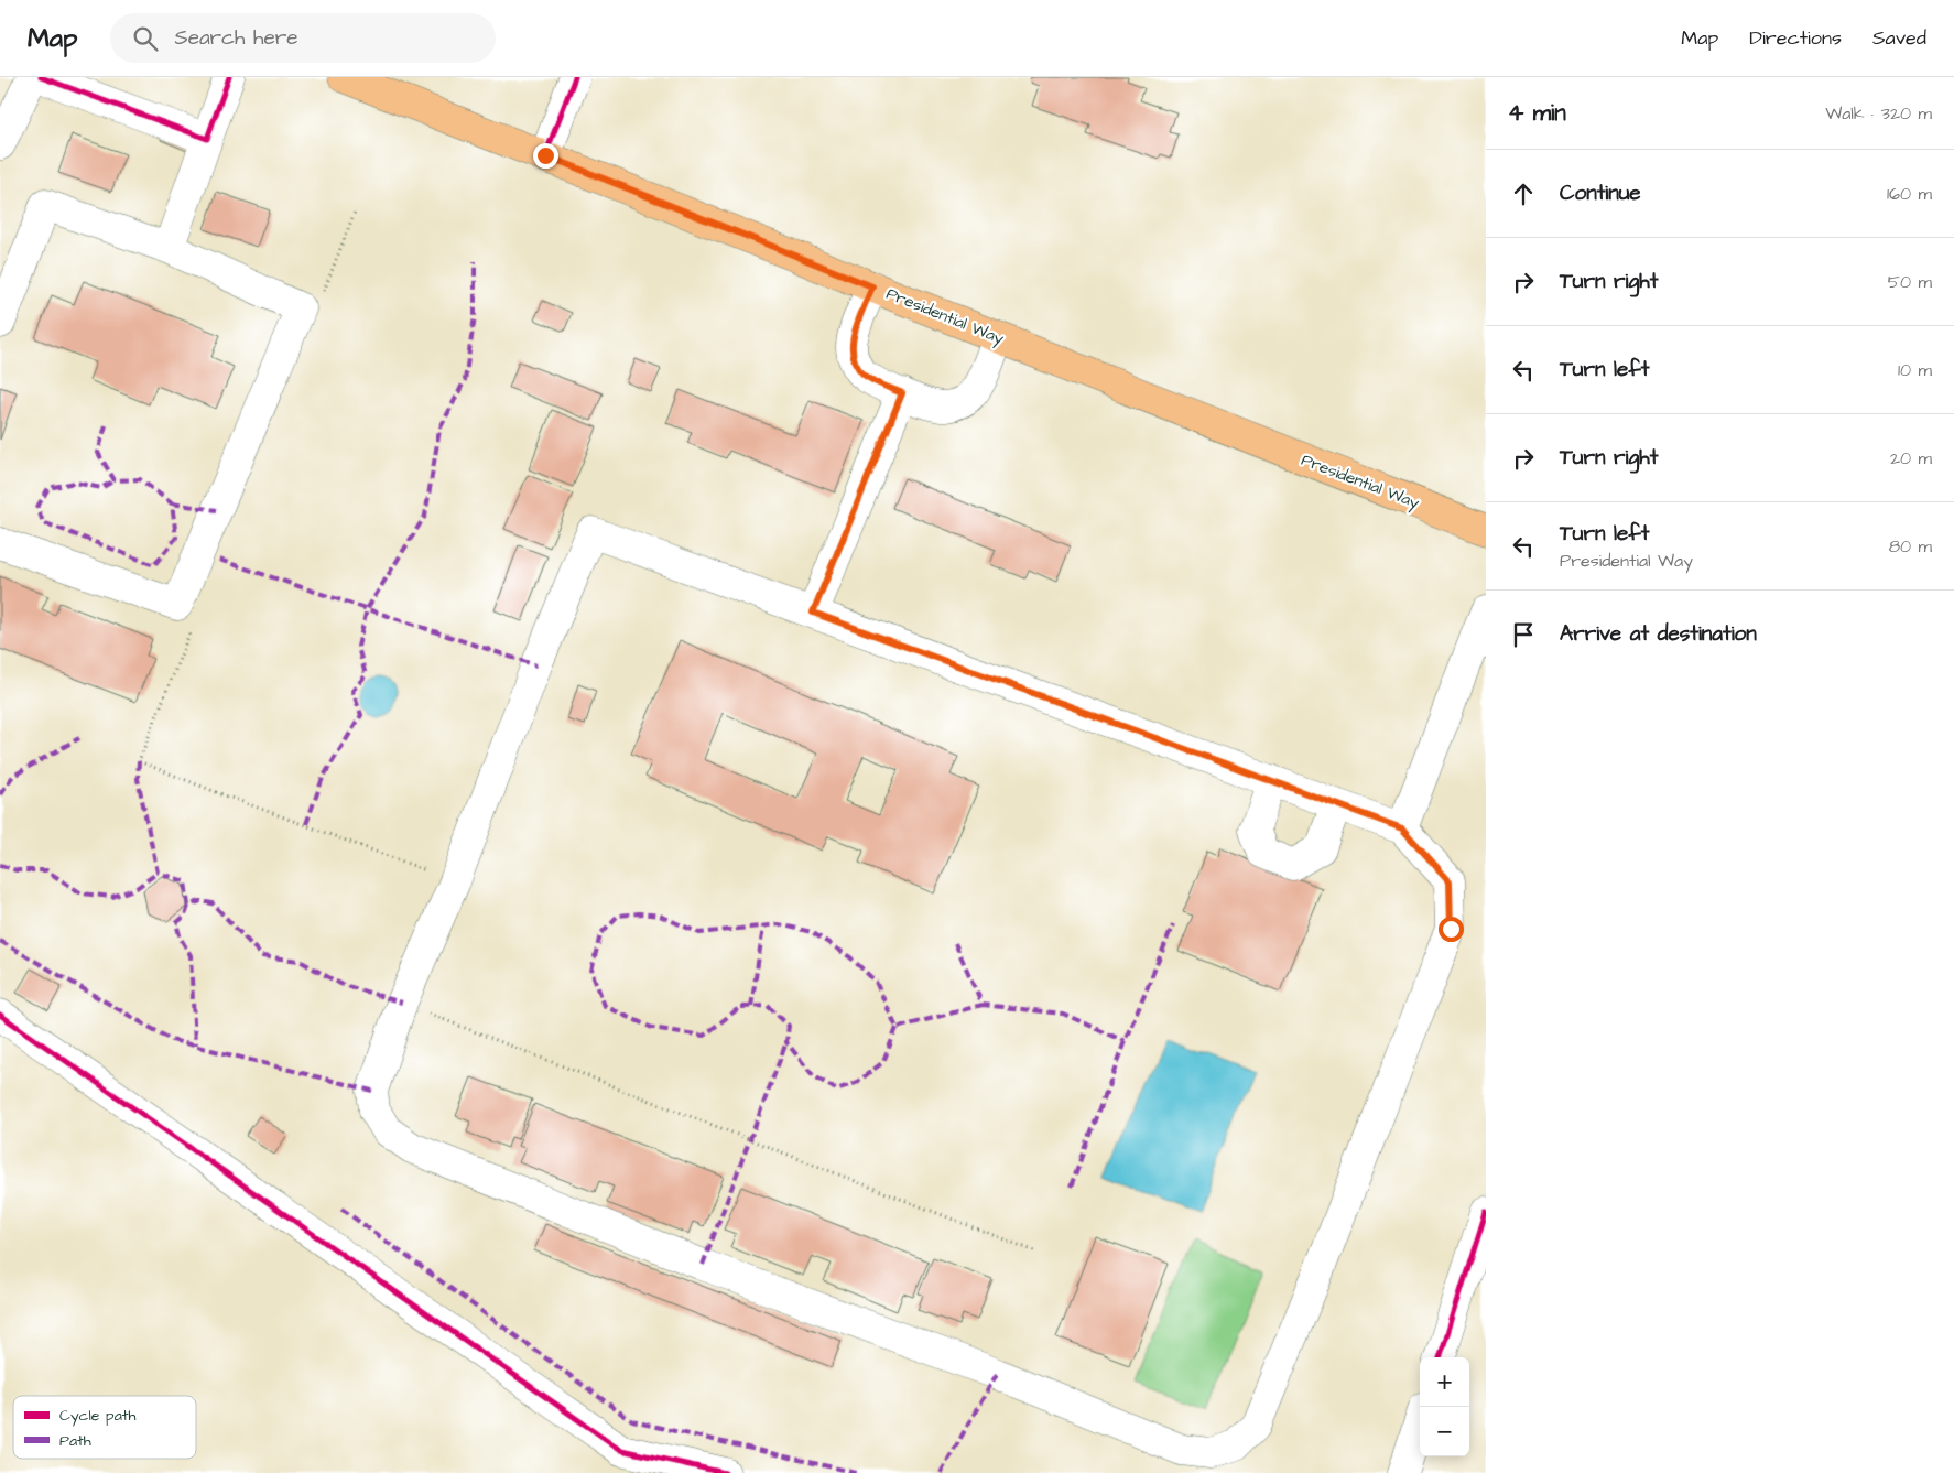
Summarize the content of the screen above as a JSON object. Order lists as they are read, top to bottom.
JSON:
{
  "streets": {
    "main road": ["Presidential Way"]
  },
  "legend": ["Cycle path", "Path"],
  "page": {
    "header": "Map",
    "search": "Search here",
    "nav": ["Map", "Directions", "Saved"],
    "heading": ["4 min", "Walk · 320 m"],
    "list": [
      ["Continue", "160 m"],
      ["Turn right", "50 m"],
      ["Turn left", "10 m"],
      ["Turn right", "20 m"],
      ["Turn left", "Presidential Way", "80 m"],
      "Arrive at destination"
    ],
    "map_buttons": ["+", "−"]
  }
}
